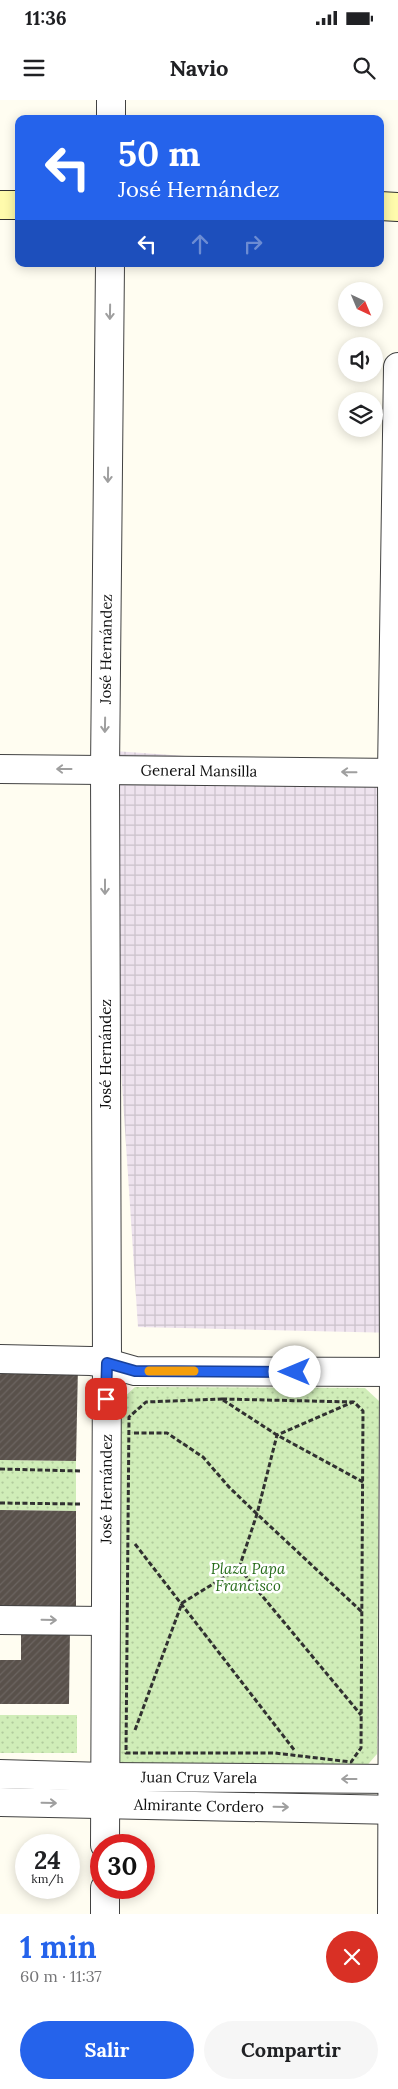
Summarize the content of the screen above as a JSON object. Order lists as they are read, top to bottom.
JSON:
{
  "streets": {
    "street": [
      "José Hernández",
      "General Mansilla",
      "Juan Cruz Varela",
      "Almirante Cordero"
    ]
  },
  "crossings": [
    ["José Hernández", "General Mansilla"],
    ["José Hernández", "Juan Cruz Varela"],
    ["José Hernández", "Almirante Cordero"]
  ],
  "one_way": [
    "José Hernández",
    "General Mansilla",
    "Juan Cruz Varela",
    "Almirante Cordero"
  ],
  "parks": ["Plaza Papa Francisco"],
  "north": "bottom right",
  "page": {
    "status": "11:36",
    "header": "Navio",
    "turn": ["50 m", "José Hernández"],
    "speed": "24 km/h",
    "limit": "30",
    "heading": ["1 min", "60 m · 11:37"],
    "buttons": ["Salir", "Compartir"]
  }
}
